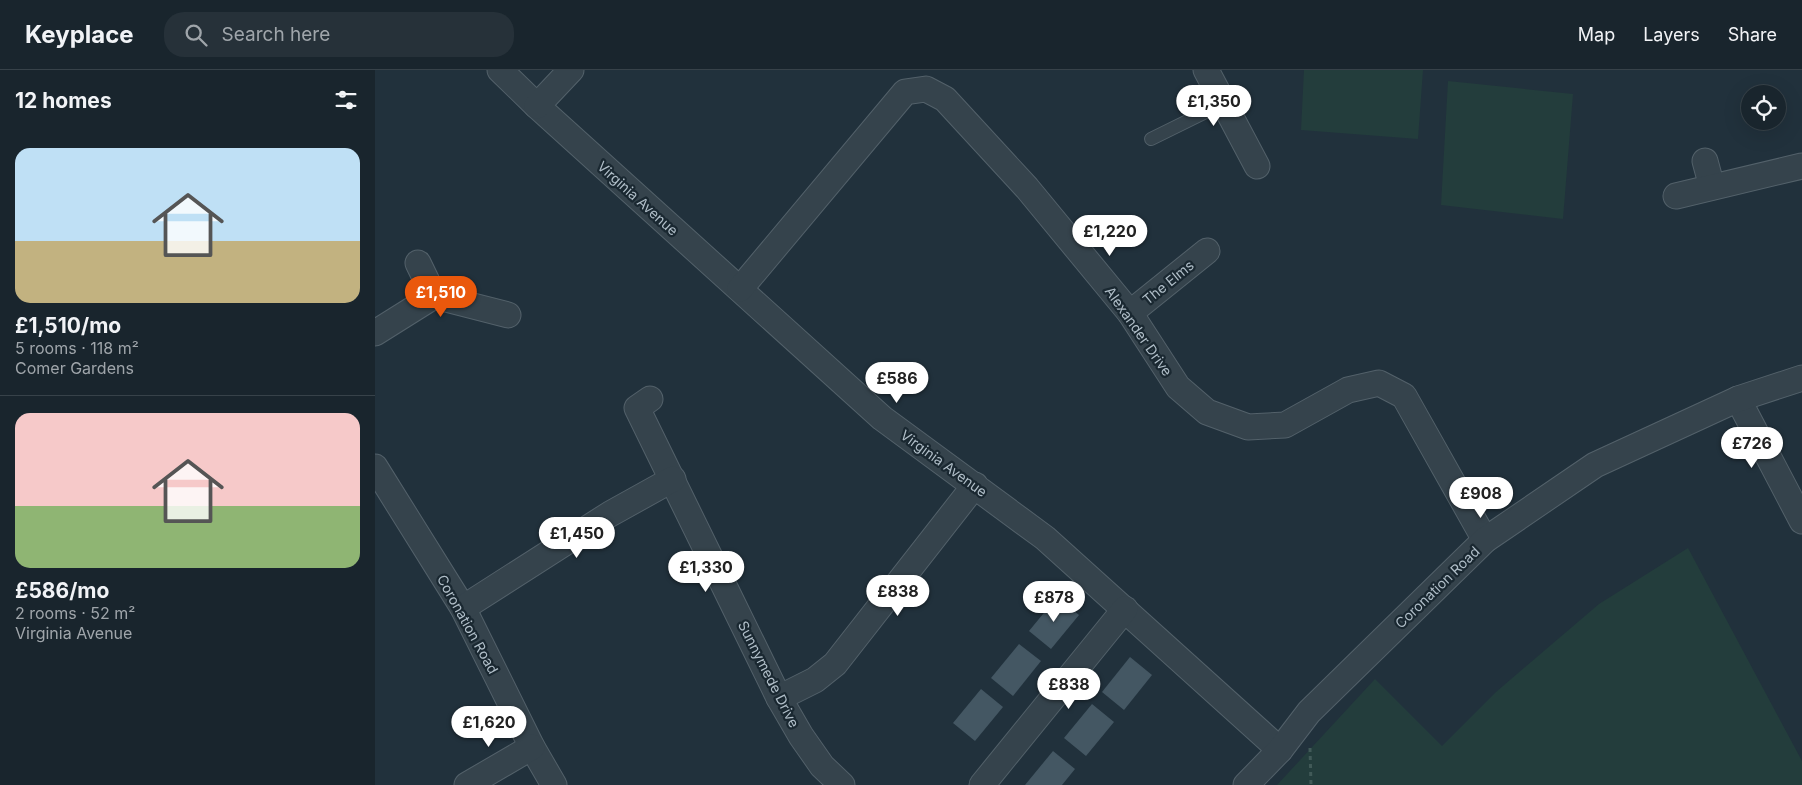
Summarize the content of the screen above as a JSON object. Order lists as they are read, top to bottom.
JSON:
{
  "streets": {
    "street": [
      "Virginia Avenue",
      "The Elms",
      "Alexander Drive",
      "Coronation Road",
      "Sunnymede Drive"
    ]
  },
  "crossings": [
    ["Virginia Avenue", "Alexander Drive"],
    ["Virginia Avenue", "Coronation Road"],
    ["The Elms", "Alexander Drive"],
    ["Alexander Drive", "Coronation Road"]
  ],
  "page": {
    "header": "Keyplace",
    "search": "Search here",
    "nav": ["Map", "Layers", "Share"],
    "heading": "12 homes",
    "price": [
      "£1,350",
      "£1,220",
      "£1,510",
      "£586",
      "£726",
      "£908",
      "£1,450",
      "£1,330",
      "£838",
      "£878",
      "£838",
      "£1,620"
    ],
    "list": [
      {
        "name": "£1,510/mo",
        "note": "5 rooms · 118 m² · Comer Gardens"
      },
      {
        "name": "£586/mo",
        "note": "2 rooms · 52 m² · Virginia Avenue"
      }
    ]
  }
}
